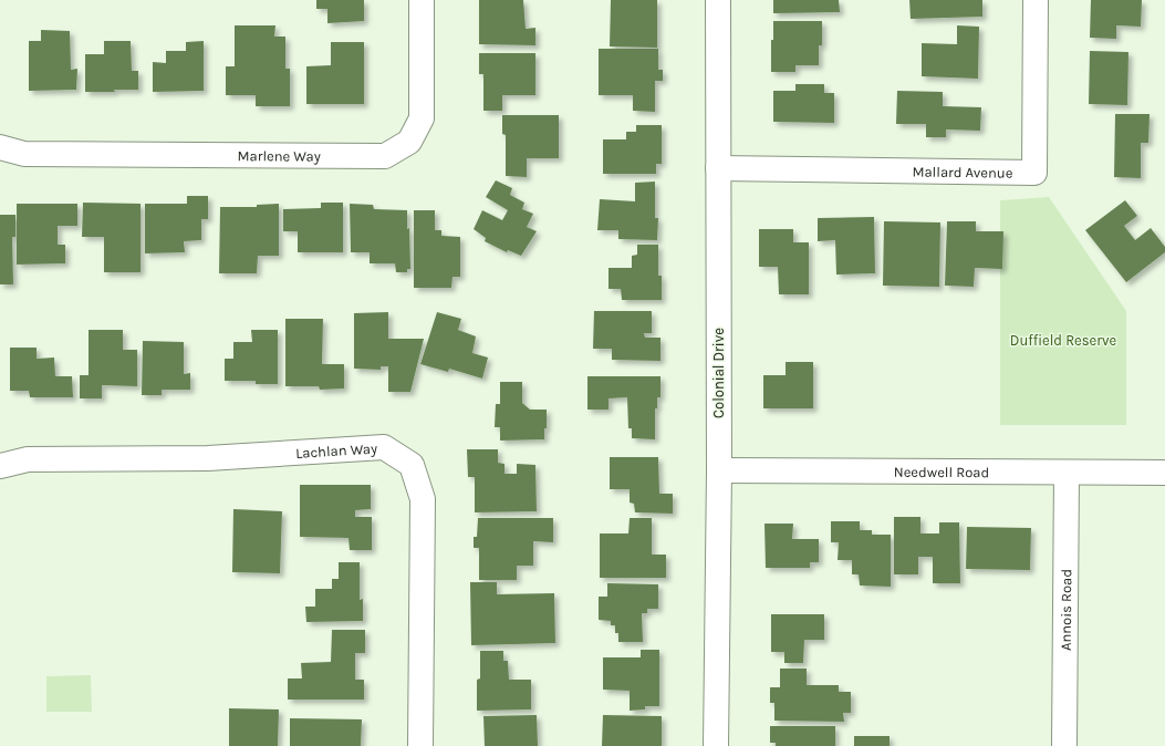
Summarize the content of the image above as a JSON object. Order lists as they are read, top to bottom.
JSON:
{
  "streets": {
    "street": [
      "Marlene Way",
      "Mallard Avenue",
      "Colonial Drive",
      "Lachlan Way",
      "Needwell Road",
      "Annois Road"
    ]
  },
  "crossings": [
    ["Mallard Avenue", "Colonial Drive"],
    ["Colonial Drive", "Needwell Road"],
    ["Needwell Road", "Annois Road"]
  ],
  "parks": ["Duffield Reserve"]
}
